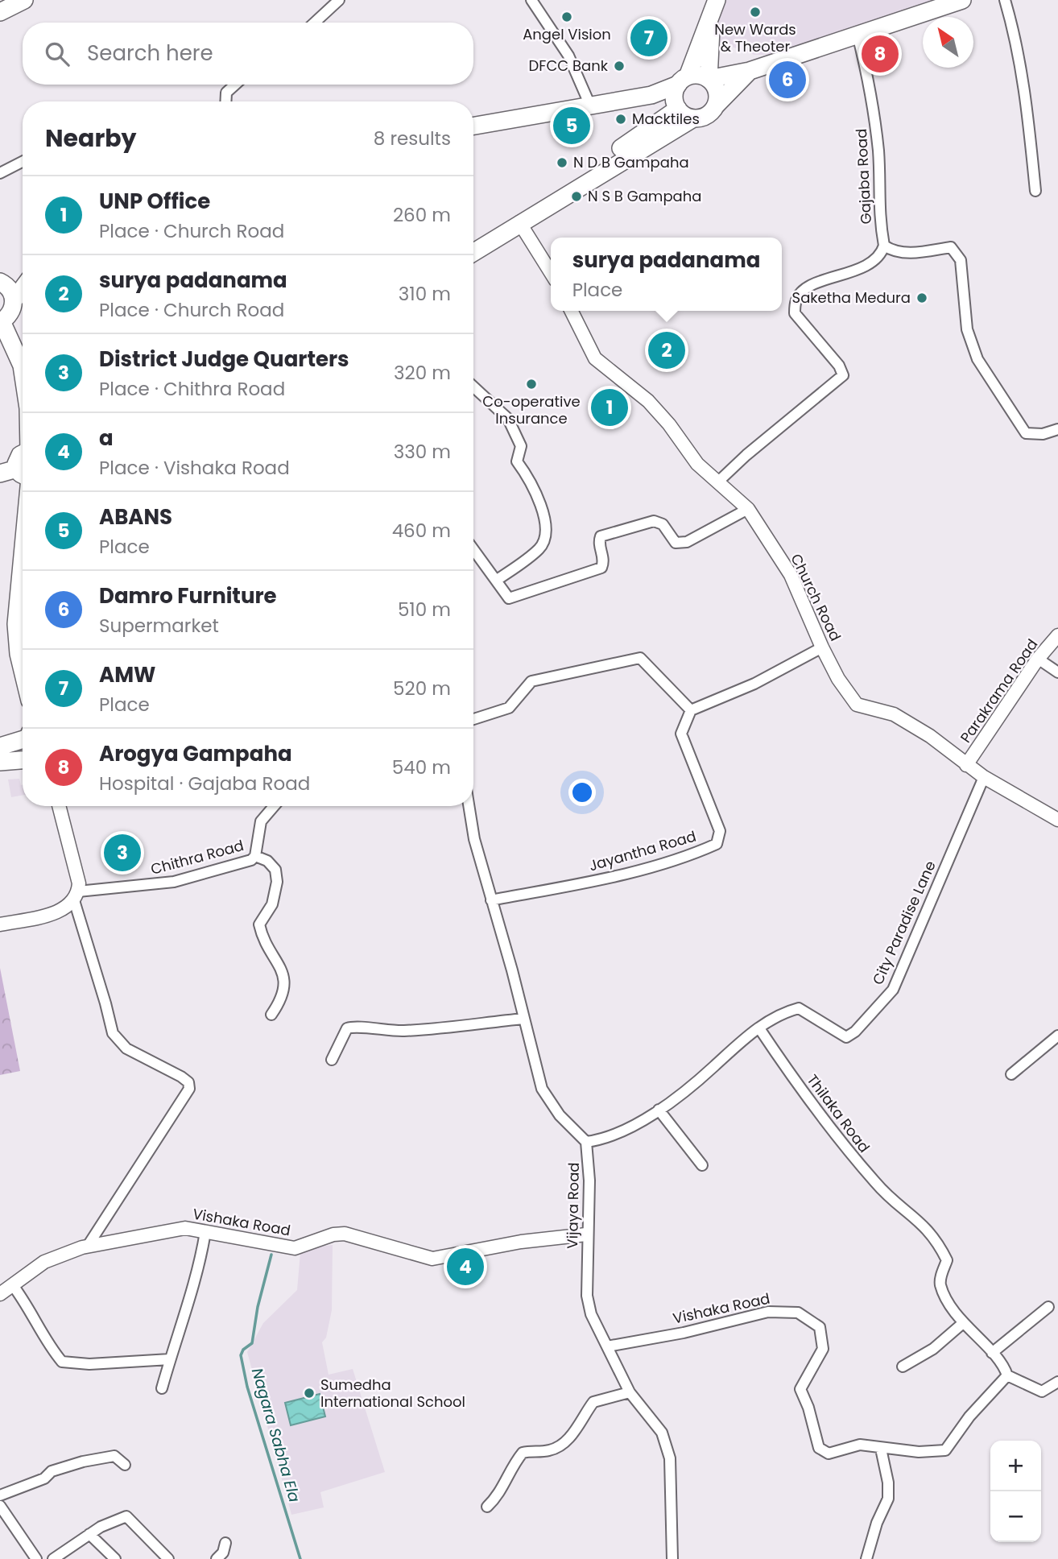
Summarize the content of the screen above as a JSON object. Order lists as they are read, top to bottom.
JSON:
{
  "streets": {
    "street": [
      "Gajaba Road",
      "Church Road",
      "Parakrama Road",
      "Jayantha Road",
      "Chithra Road",
      "City Paradise Lane",
      "Thilaka Road",
      "Vijaya Road",
      "Vishaka Road"
    ]
  },
  "crossings": [
    ["Church Road", "Parakrama Road"],
    ["Church Road", "City Paradise Lane"],
    ["City Paradise Lane", "Thilaka Road"],
    ["Thilaka Road", "Vishaka Road"],
    ["Vijaya Road", "Vishaka Road"]
  ],
  "water": ["Nagara Sabha Ela"],
  "places": [
    "New Wards & Theoter",
    "Angel Vision",
    "DFCC Bank",
    "Macktiles",
    "N D B Gampaha",
    "N S B Gampaha",
    "Saketha Medura",
    "Co-operative Insurance",
    "Sumedha International School"
  ],
  "north": "top left",
  "page": {
    "pins": [
      "7",
      "8",
      "6",
      "5",
      "2",
      "1",
      "3",
      "4"
    ],
    "search": "Search here",
    "heading": ["Nearby", "8 results"],
    "list": [
      {
        "mark": "1",
        "name": "UNP Office",
        "note": "Place · Church Road",
        "value": "260 m"
      },
      {
        "mark": "2",
        "name": "surya padanama",
        "note": "Place · Church Road",
        "value": "310 m"
      },
      {
        "mark": "3",
        "name": "District Judge Quarters",
        "note": "Place · Chithra Road",
        "value": "320 m"
      },
      {
        "mark": "4",
        "name": "a",
        "note": "Place · Vishaka Road",
        "value": "330 m"
      },
      {
        "mark": "5",
        "name": "ABANS",
        "note": "Place",
        "value": "460 m"
      },
      {
        "mark": "6",
        "name": "Damro Furniture",
        "note": "Supermarket",
        "value": "510 m"
      },
      {
        "mark": "7",
        "name": "AMW",
        "note": "Place",
        "value": "520 m"
      },
      {
        "mark": "8",
        "name": "Arogya Gampaha",
        "note": "Hospital · Gajaba Road",
        "value": "540 m"
      }
    ],
    "popup": ["surya padanama", "Place"],
    "map_buttons": ["+", "−"]
  }
}
